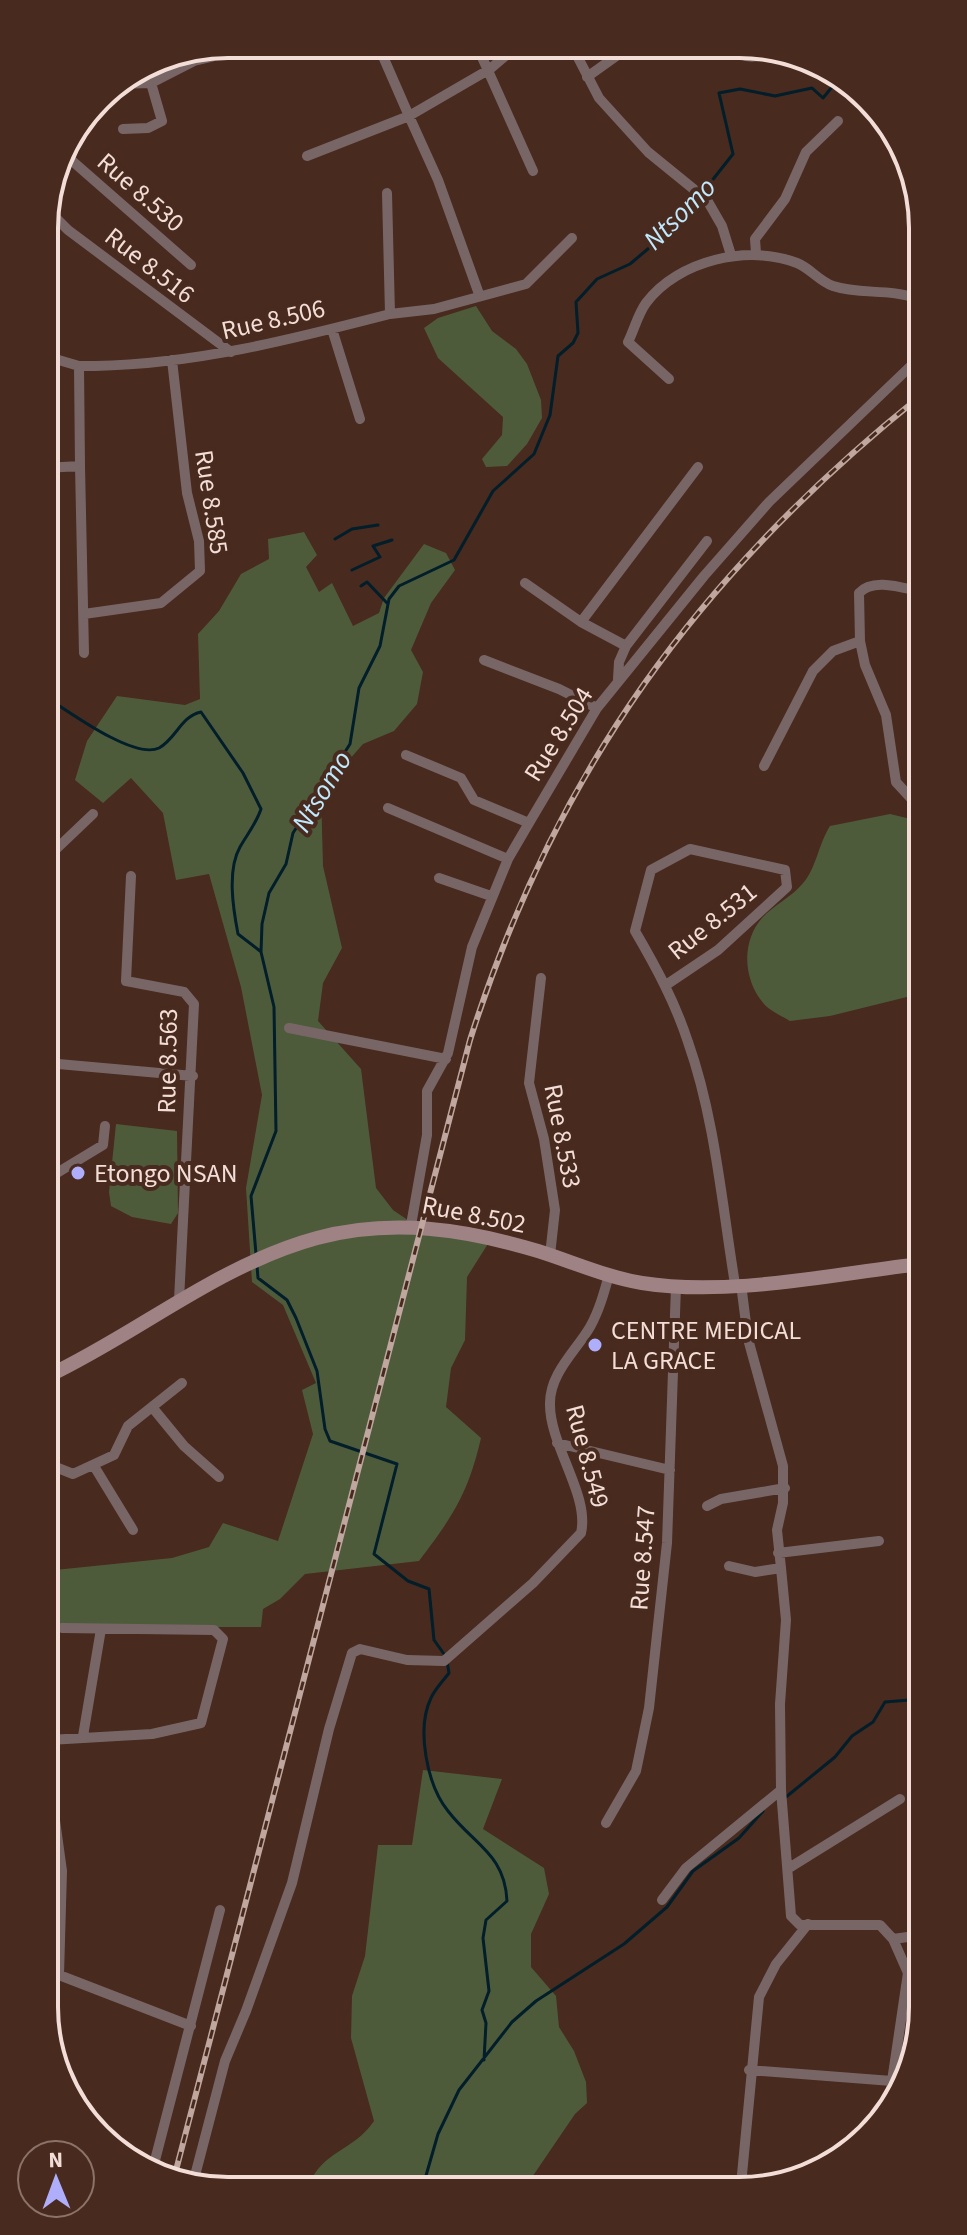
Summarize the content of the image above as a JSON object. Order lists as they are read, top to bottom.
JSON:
{
  "streets": {
    "main road": ["Rue 8.502"],
    "street": [
      "Rue 8.530",
      "Rue 8.516",
      "Rue 8.506",
      "Rue 8.585",
      "Rue 8.504",
      "Rue 8.531",
      "Rue 8.563",
      "Rue 8.533",
      "Rue 8.549",
      "Rue 8.547"
    ]
  },
  "crossings": [
    ["Rue 8.516", "Rue 8.506"],
    ["Rue 8.506", "Rue 8.585"],
    ["Rue 8.504", "Rue 8.502"],
    ["Rue 8.531", "Rue 8.502"],
    ["Rue 8.563", "Rue 8.502"],
    ["Rue 8.533", "Rue 8.502"],
    ["Rue 8.502", "Rue 8.549"],
    ["Rue 8.502", "Rue 8.547"]
  ],
  "water": ["Ntsomo"],
  "places": ["Etongo NSAN", "CENTRE MEDICAL LA GRACE"],
  "north": "top"
}
